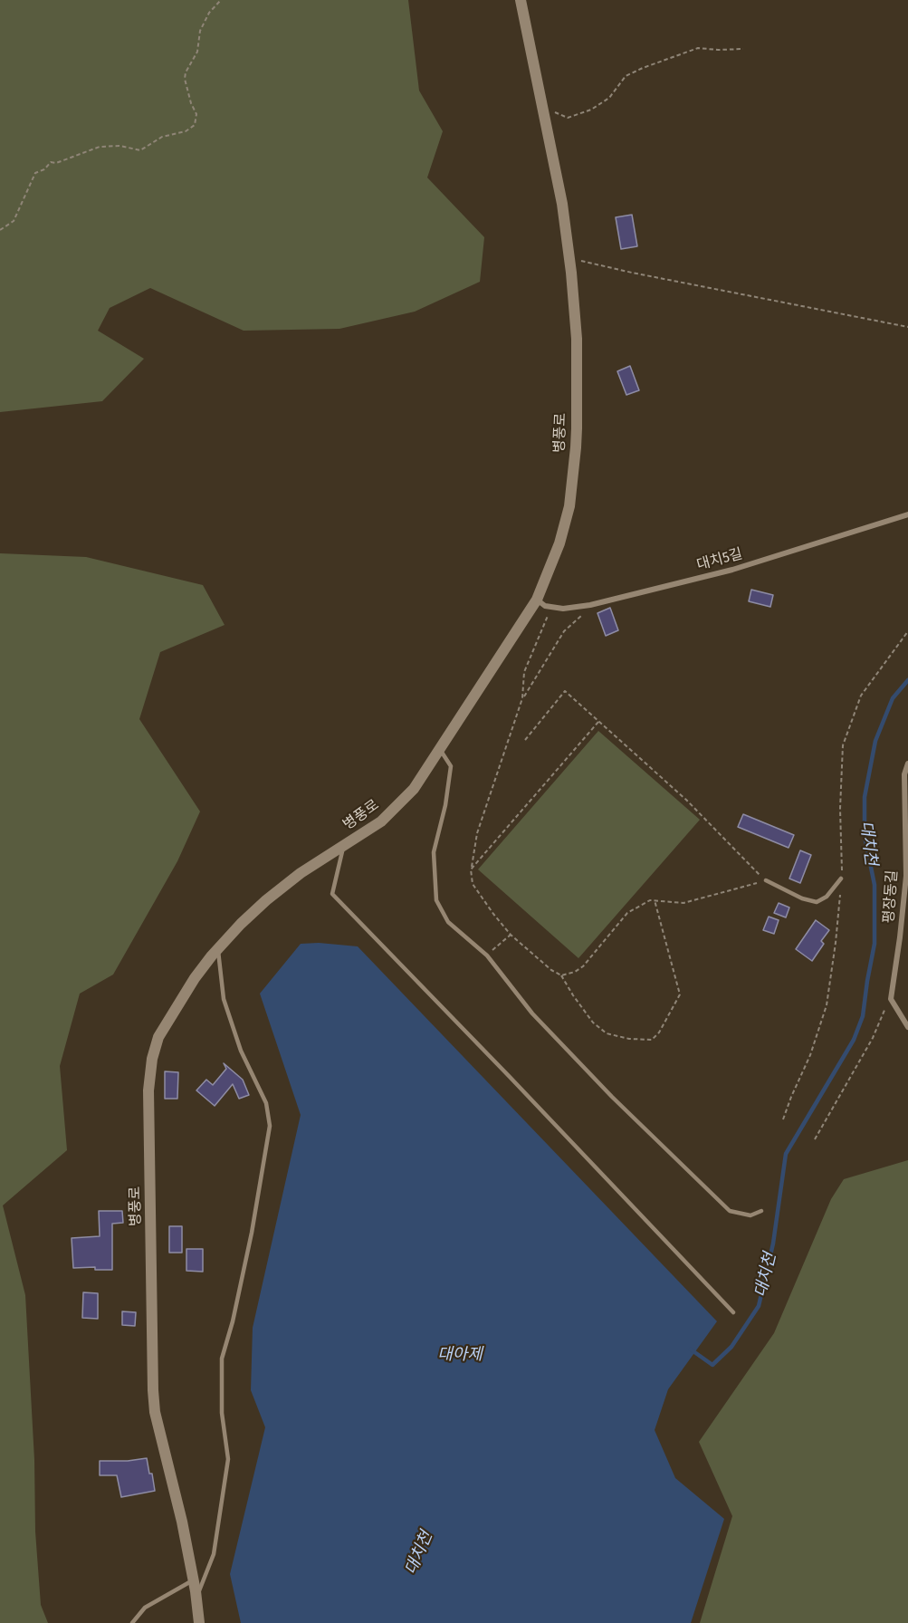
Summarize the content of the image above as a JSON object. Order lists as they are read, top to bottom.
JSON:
{
  "streets": {
    "main road": ["병풍로"],
    "street": ["대치5길", "평장동길"]
  },
  "crossings": [
    ["병풍로", "대치5길"]
  ],
  "water": ["대치천", "대아제"]
}
